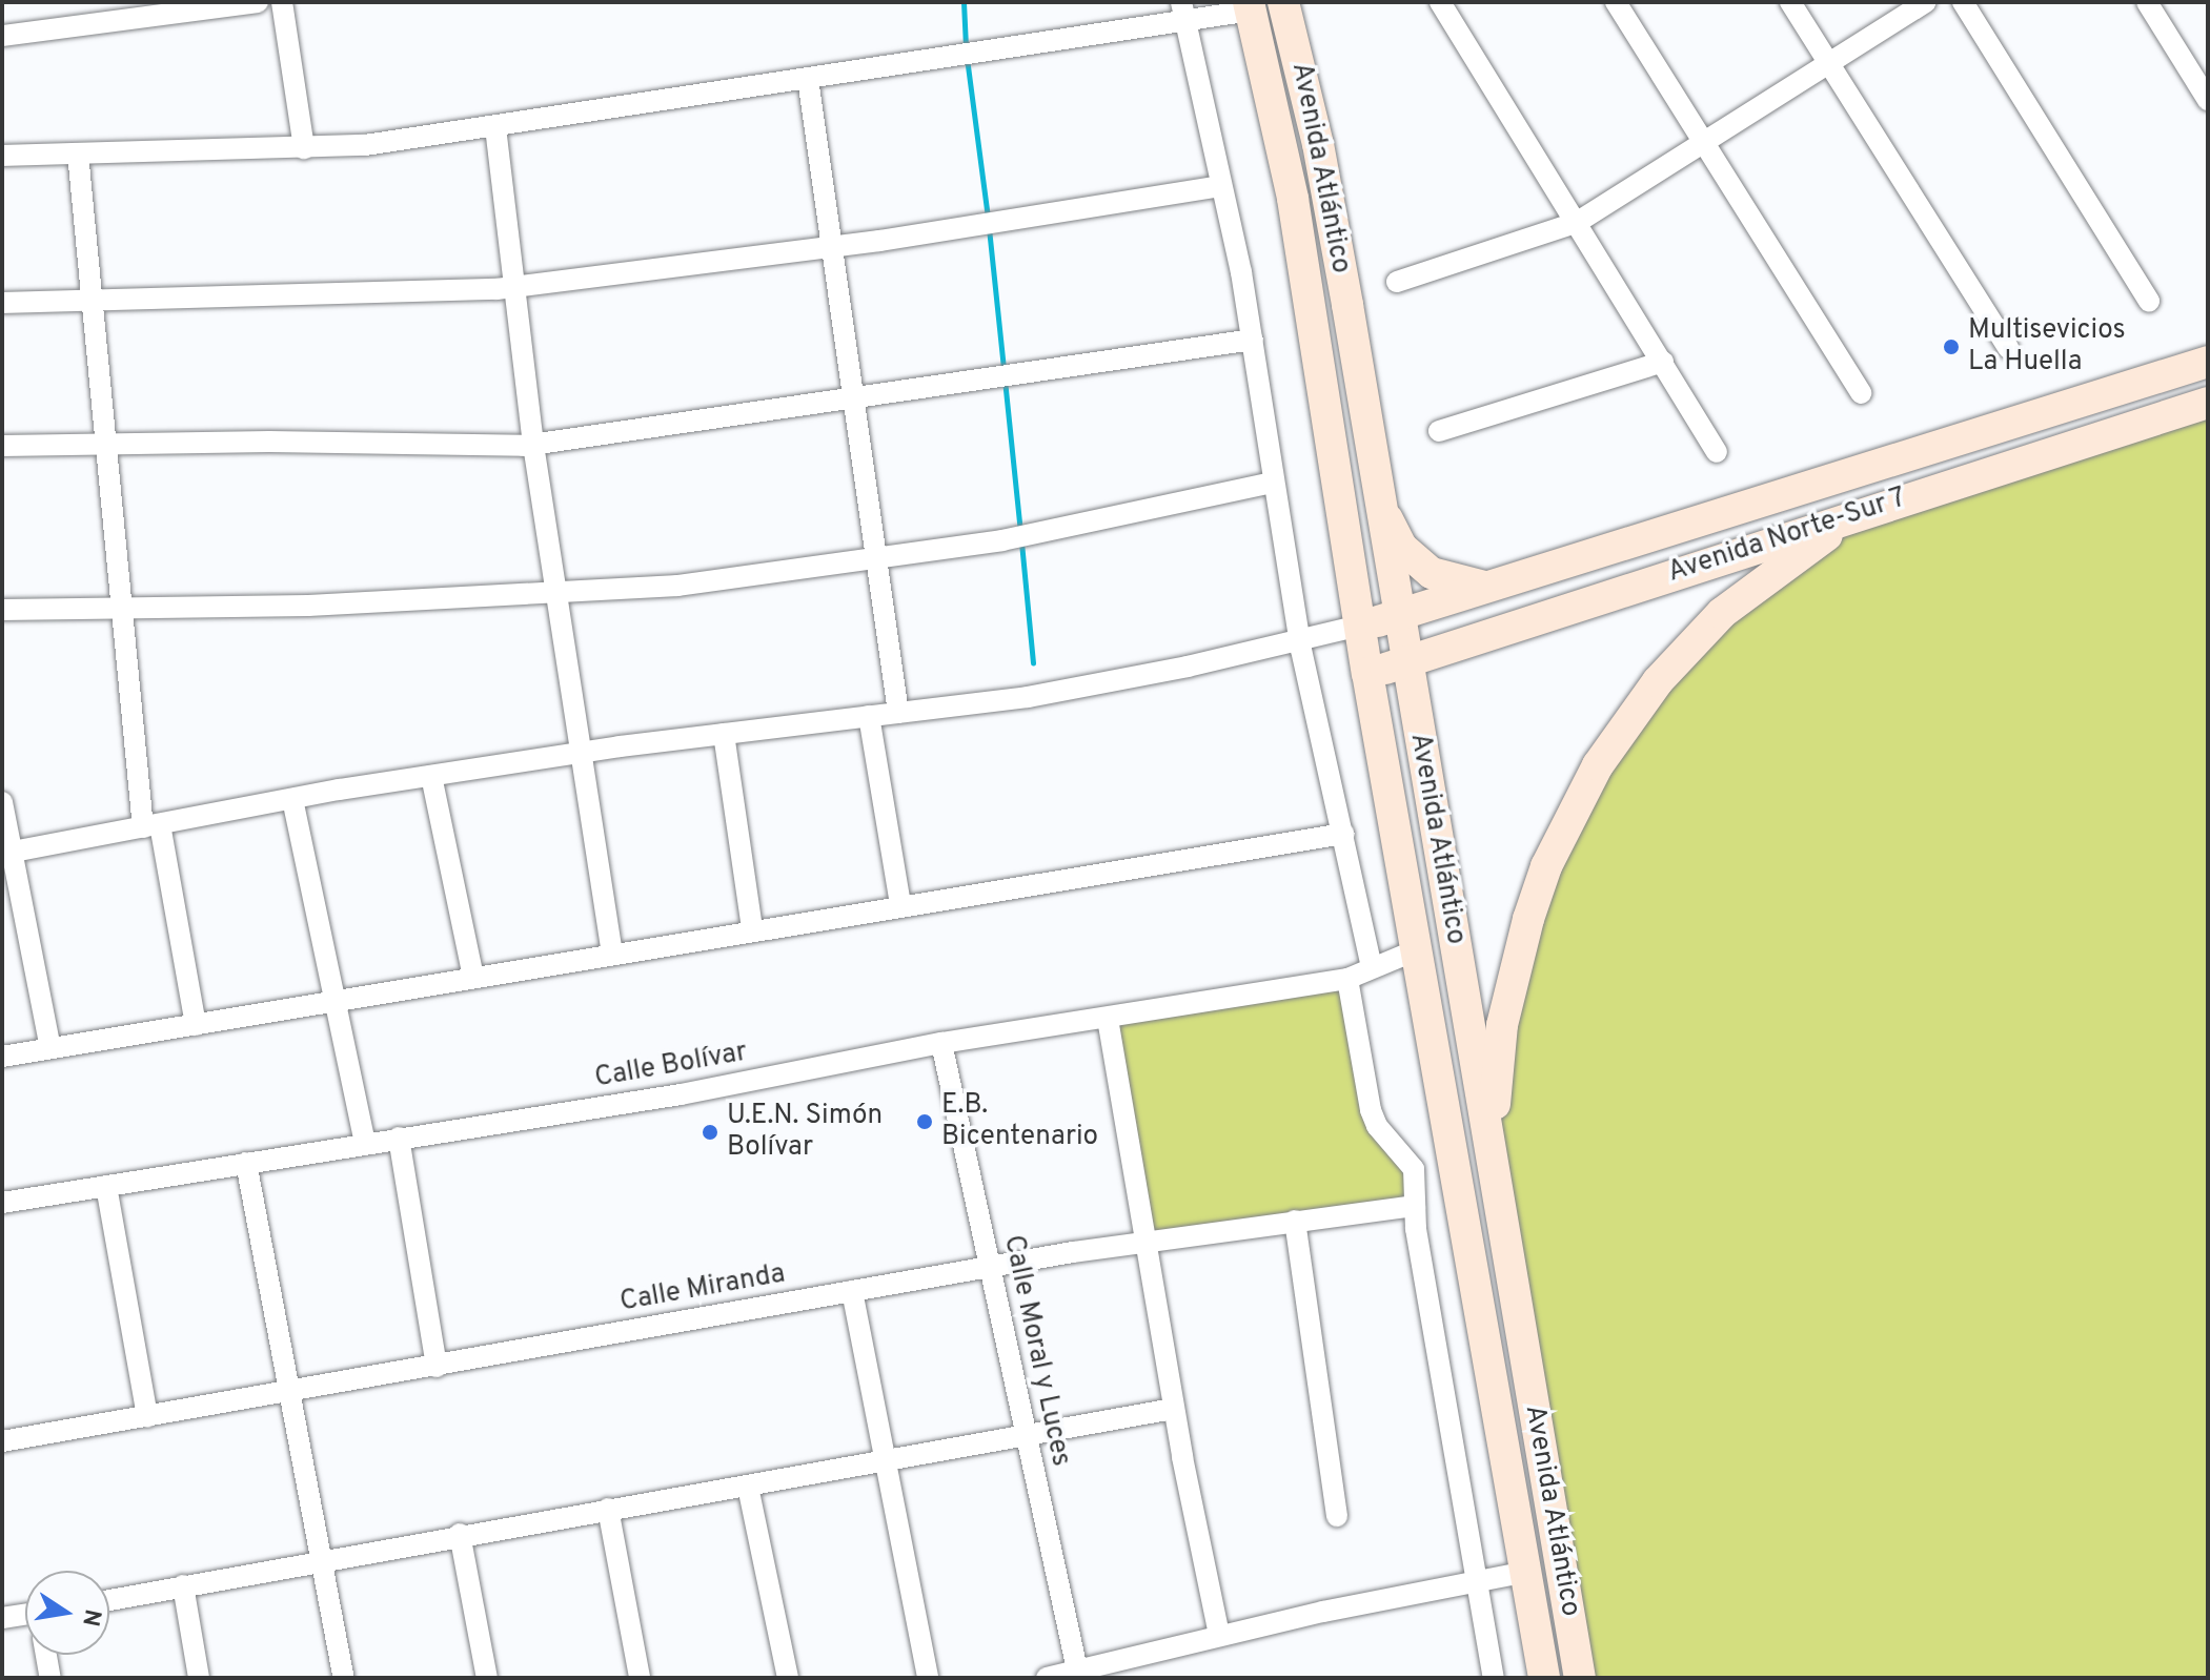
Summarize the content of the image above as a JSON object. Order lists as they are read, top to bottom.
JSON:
{
  "streets": {
    "main road": ["Avenida Atlántico", "Avenida Norte-Sur 7"],
    "street": ["Calle Bolívar", "Calle Miranda", "Calle Moral y Luces"]
  },
  "crossings": [
    ["Avenida Atlántico", "Avenida Norte-Sur 7"],
    ["Avenida Atlántico", "Calle Bolívar"],
    ["Calle Bolívar", "Calle Moral y Luces"],
    ["Calle Miranda", "Calle Moral y Luces"]
  ],
  "places": ["Multisevicios La Huella", "E.B. Bicentenario", "U.E.N. Simón Bolívar"],
  "north": "right"
}
